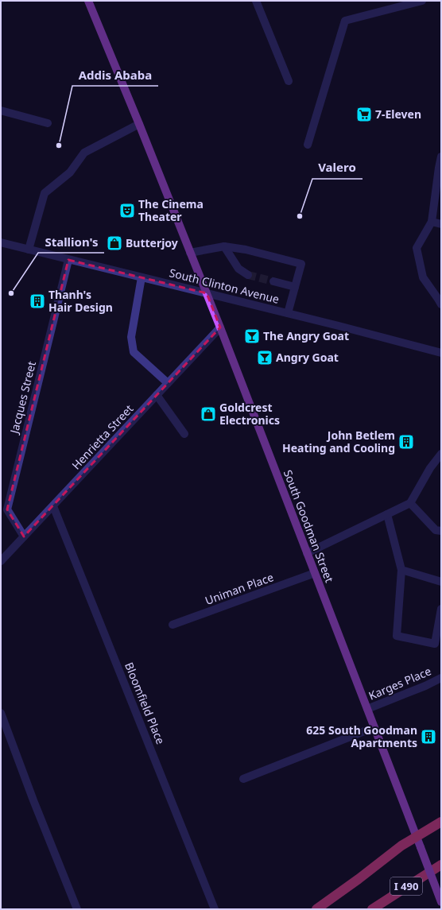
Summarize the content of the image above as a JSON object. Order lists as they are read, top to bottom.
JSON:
{
  "streets": {
    "highway": ["I 490"],
    "main road": ["South Goodman Street"],
    "street": [
      "South Clinton Avenue",
      "Jacques Street",
      "Henrietta Street",
      "Uniman Place",
      "Karges Place",
      "Bloomfield Place"
    ]
  },
  "crossings": [
    ["South Clinton Avenue", "Jacques Street"],
    ["South Clinton Avenue", "South Goodman Street"],
    ["Jacques Street", "Henrietta Street"],
    ["Henrietta Street", "South Goodman Street"],
    ["Henrietta Street", "Bloomfield Place"],
    ["South Goodman Street", "Uniman Place"],
    ["South Goodman Street", "Karges Place"]
  ],
  "places": {
    "supermarket": ["7-Eleven"],
    "other": ["Addis Ababa", "Valero", "Stallion's"],
    "theatre": ["The Cinema Theater"],
    "shop": ["Butterjoy", "Goldcrest Electronics"],
    "building": ["Thanh's Hair Design", "John Betlem Heating and Cooling", "625 South Goodman Apartments"],
    "bar": ["The Angry Goat", "Angry Goat"]
  }
}
